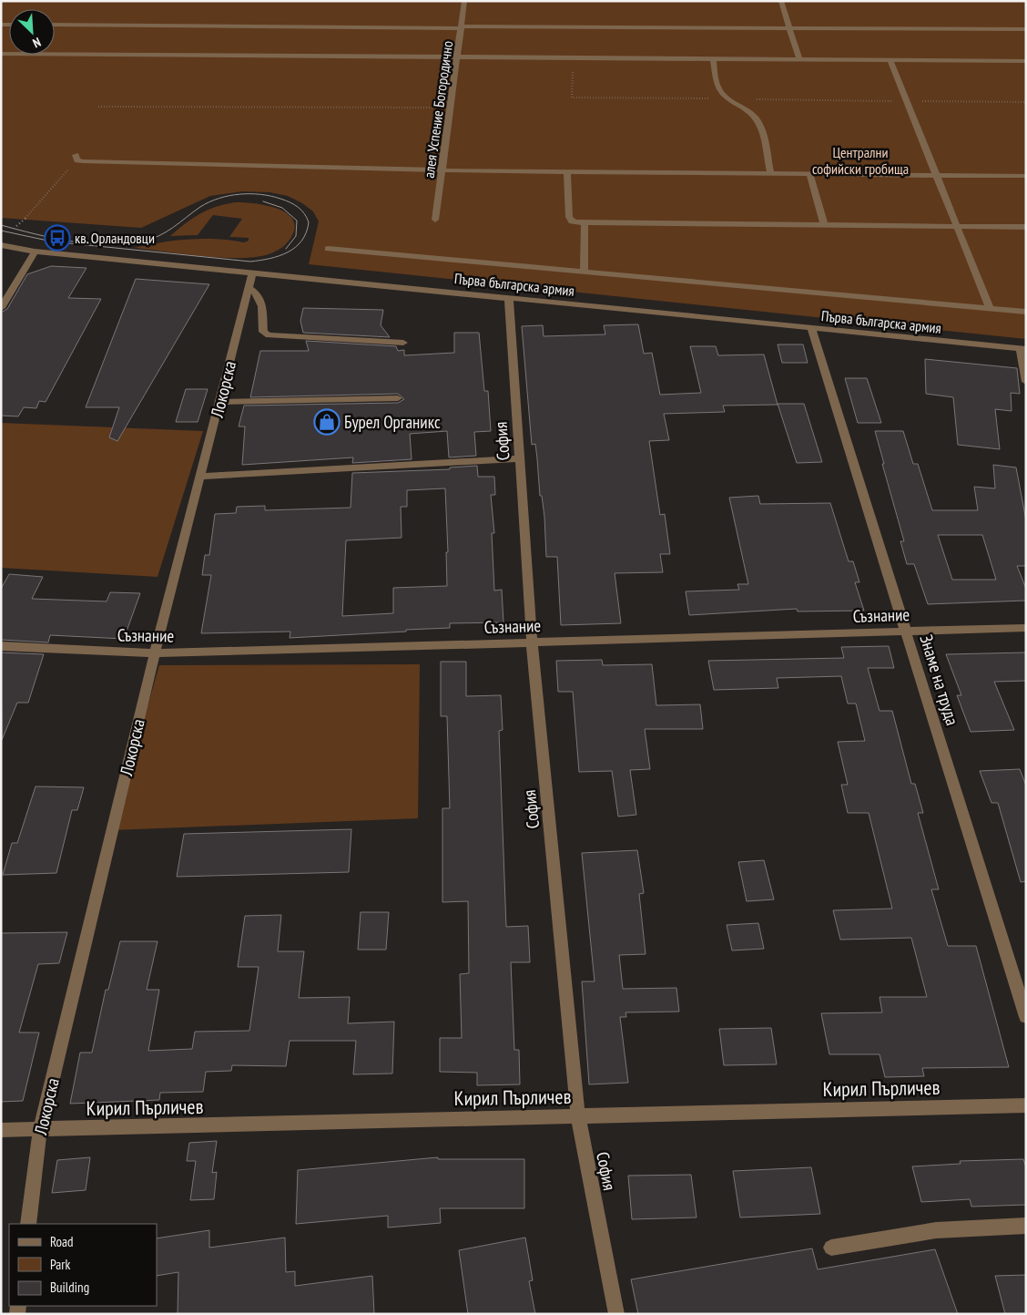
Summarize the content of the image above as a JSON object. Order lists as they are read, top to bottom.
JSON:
{
  "streets": {
    "street": [
      "алея Успение Богородично",
      "Първа българска армия",
      "Локорска",
      "София",
      "Съзнание",
      "Знаме на труда",
      "Кирил Пърличев"
    ]
  },
  "crossings": [
    ["Първа българска армия", "Локорска"],
    ["Първа българска армия", "София"],
    ["Първа българска армия", "Знаме на труда"],
    ["Локорска", "Съзнание"],
    ["Локорска", "Кирил Пърличев"],
    ["София", "Съзнание"],
    ["София", "Кирил Пърличев"],
    ["Съзнание", "Знаме на труда"]
  ],
  "parks": ["Централни софийски гробища"],
  "places": {
    "bus stop": ["кв. Орландовци"],
    "shop": ["Бурел Органикс"]
  },
  "legend": ["Road", "Park", "Building"],
  "north": "bottom right"
}
